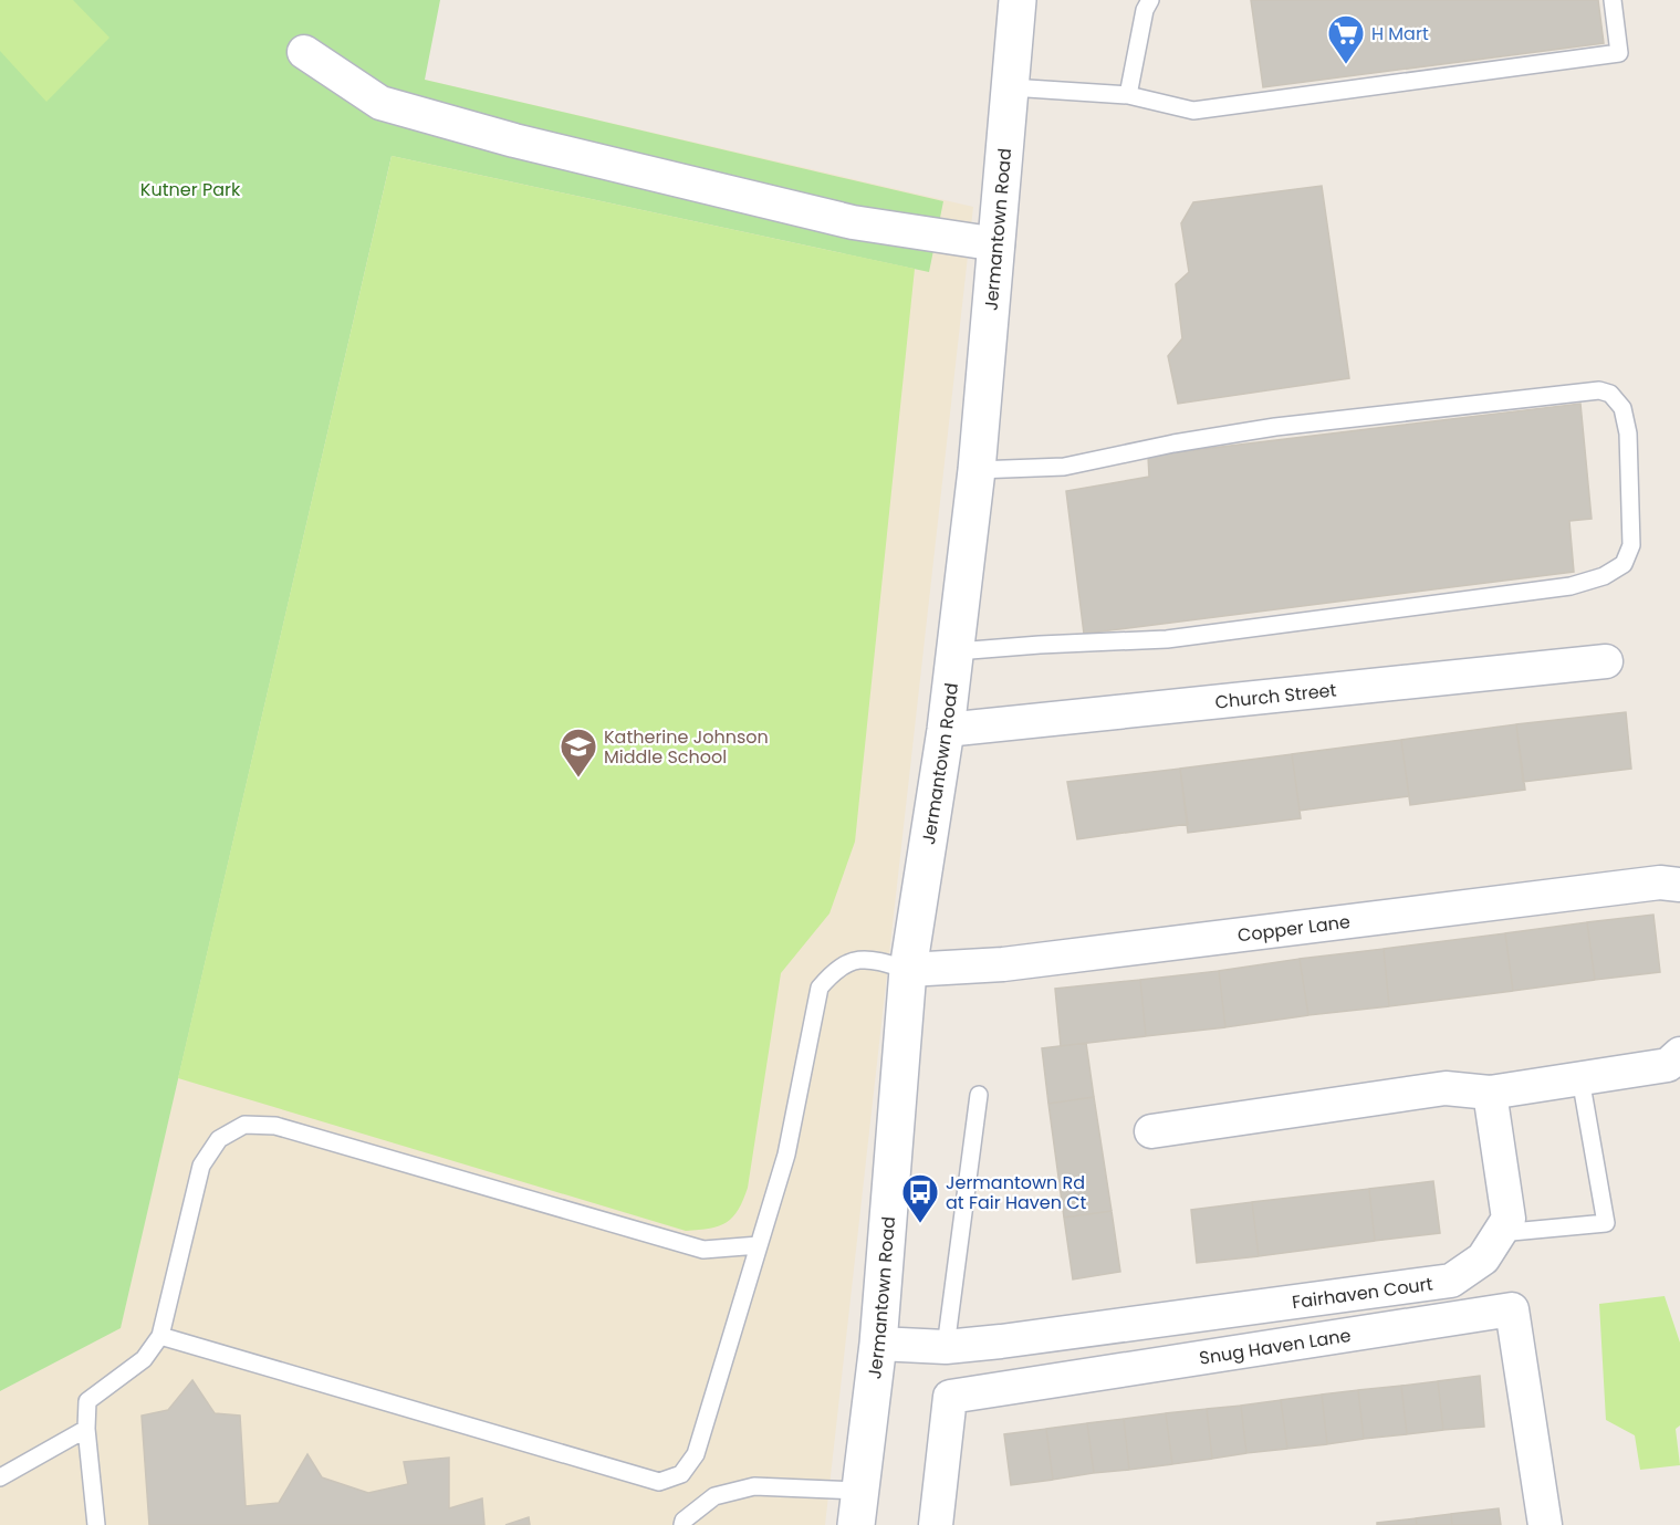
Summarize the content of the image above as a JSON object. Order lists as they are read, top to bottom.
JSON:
{
  "streets": {
    "main road": ["Jermantown Road"],
    "street": [
      "Church Street",
      "Copper Lane",
      "Fairhaven Court",
      "Snug Haven Lane"
    ]
  },
  "crossings": [
    ["Jermantown Road", "Church Street"],
    ["Jermantown Road", "Copper Lane"],
    ["Jermantown Road", "Fairhaven Court"]
  ],
  "parks": ["Kutner Park"],
  "places": {
    "supermarket": ["H Mart"],
    "school or university": ["Katherine Johnson Middle School"],
    "bus stop": ["Jermantown Rd at Fair Haven Ct"]
  }
}
